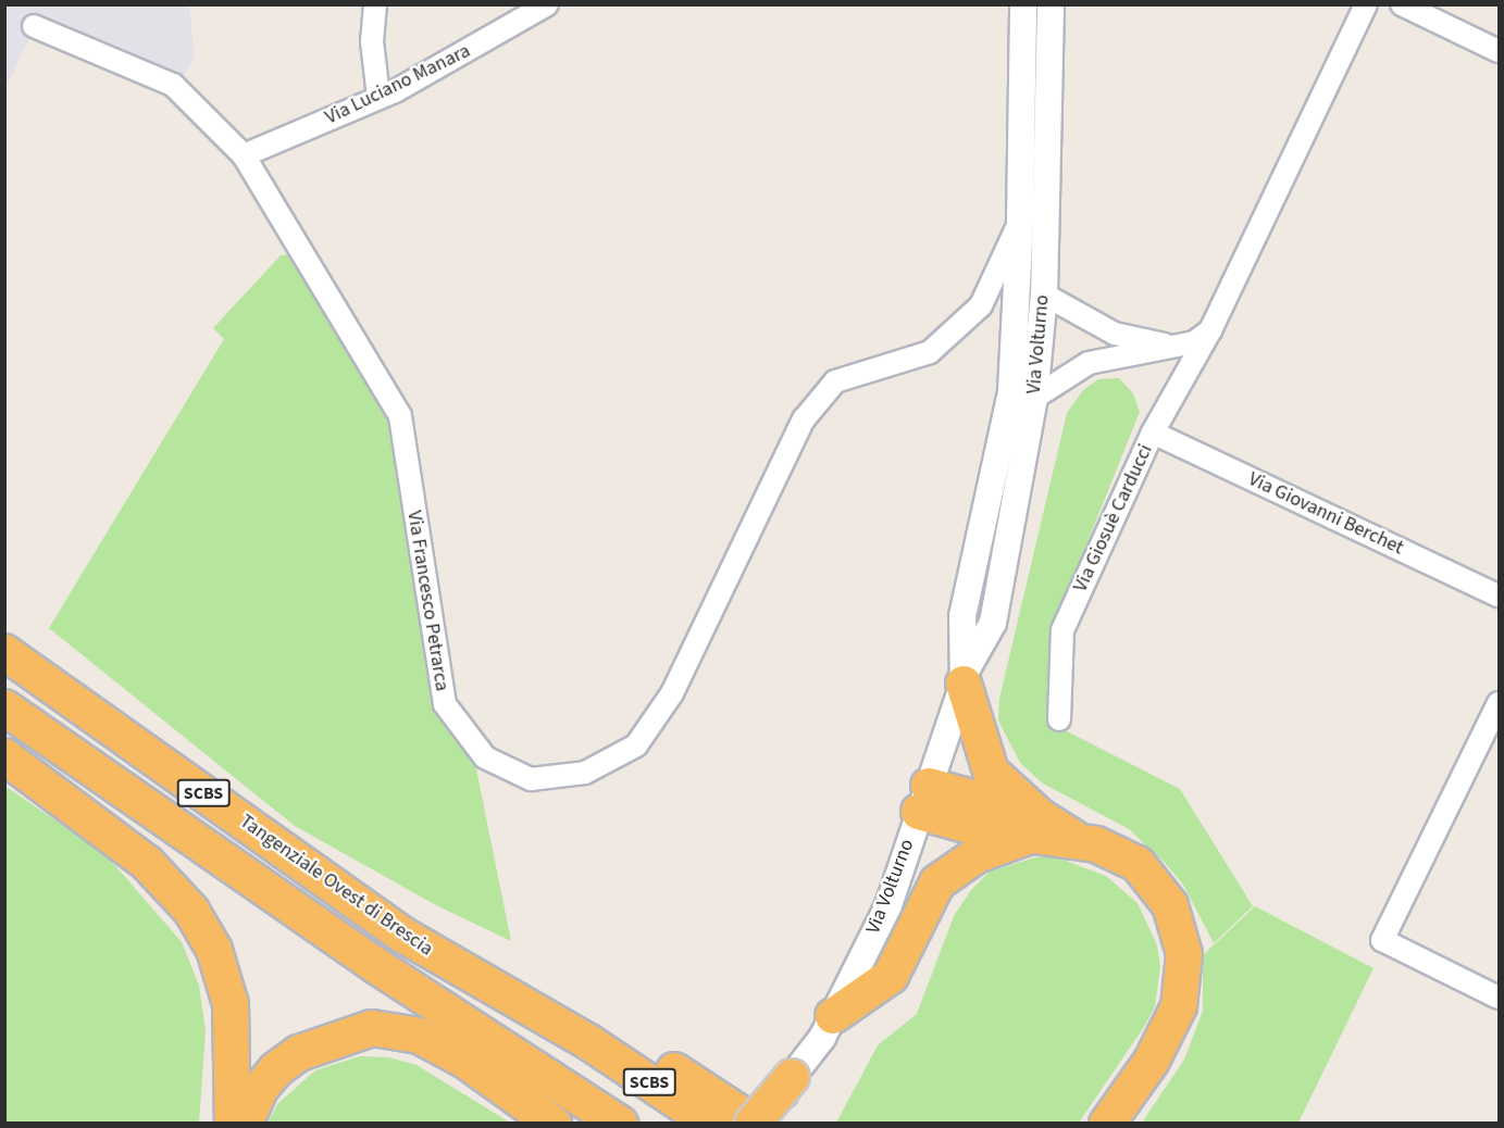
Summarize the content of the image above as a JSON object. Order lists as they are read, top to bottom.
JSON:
{
  "streets": {
    "highway": ["SCBS", "Tangenziale Ovest di Brescia"],
    "street": [
      "Via Luciano Manara",
      "Via Volturno",
      "Via Giovanni Berchet",
      "Via Giosuè Carducci",
      "Via Francesco Petrarca"
    ]
  },
  "crossings": [
    ["Via Luciano Manara", "Via Francesco Petrarca"],
    ["Via Volturno", "Via Francesco Petrarca"],
    ["Via Giovanni Berchet", "Via Giosuè Carducci"]
  ]
}
